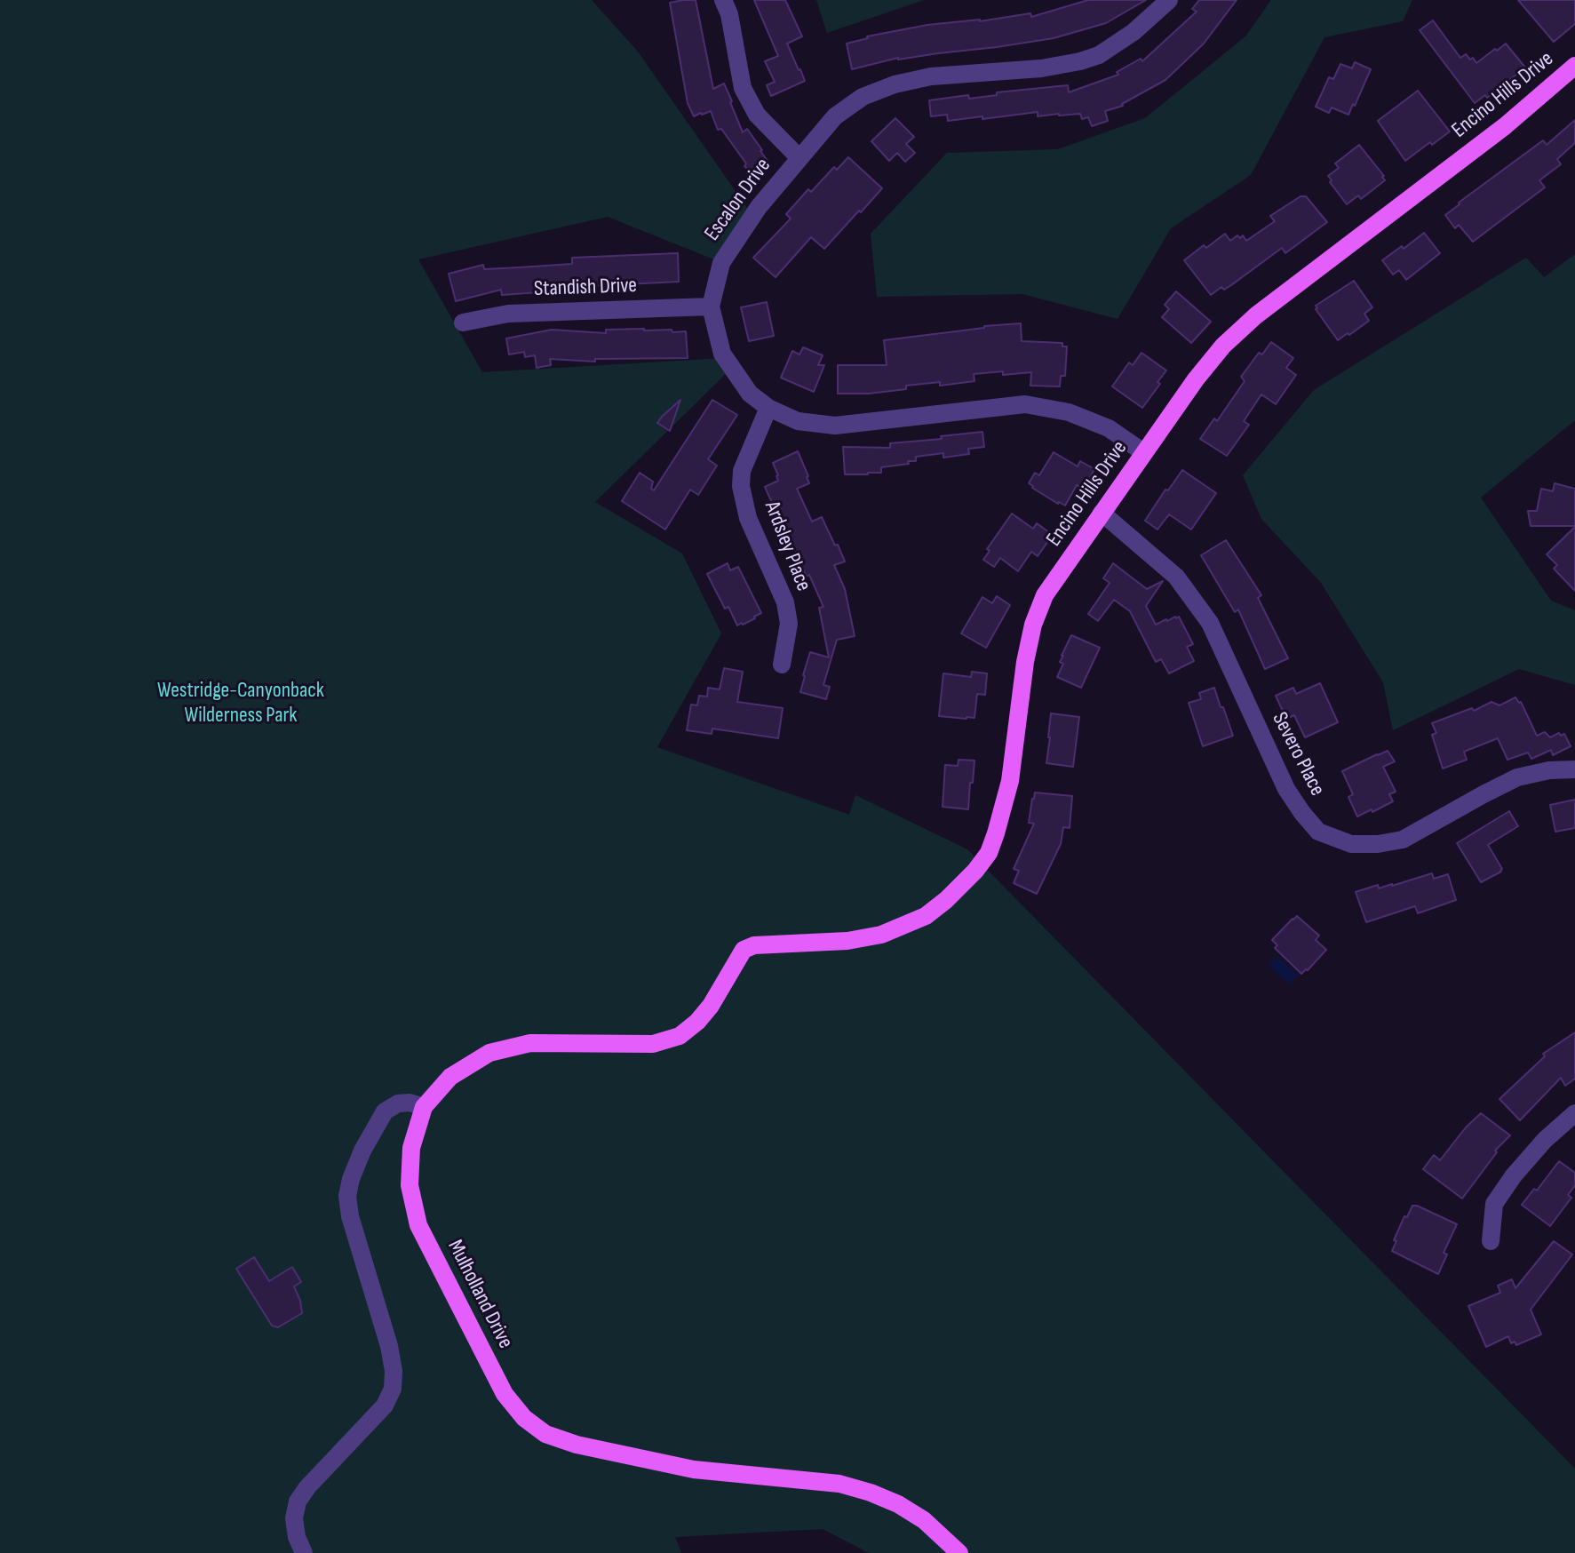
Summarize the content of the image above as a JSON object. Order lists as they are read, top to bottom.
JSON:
{
  "streets": {
    "main road": ["Encino Hills Drive", "Mulholland Drive"],
    "street": [
      "Escalon Drive",
      "Standish Drive",
      "Ardsley Place",
      "Severo Place"
    ]
  },
  "crossings": [
    ["Encino Hills Drive", "Escalon Drive"],
    ["Encino Hills Drive", "Severo Place"],
    ["Encino Hills Drive", "Mulholland Drive"],
    ["Escalon Drive", "Standish Drive"],
    ["Escalon Drive", "Ardsley Place"]
  ],
  "parks": ["Westridge-Canyonback Wilderness Park"]
}
